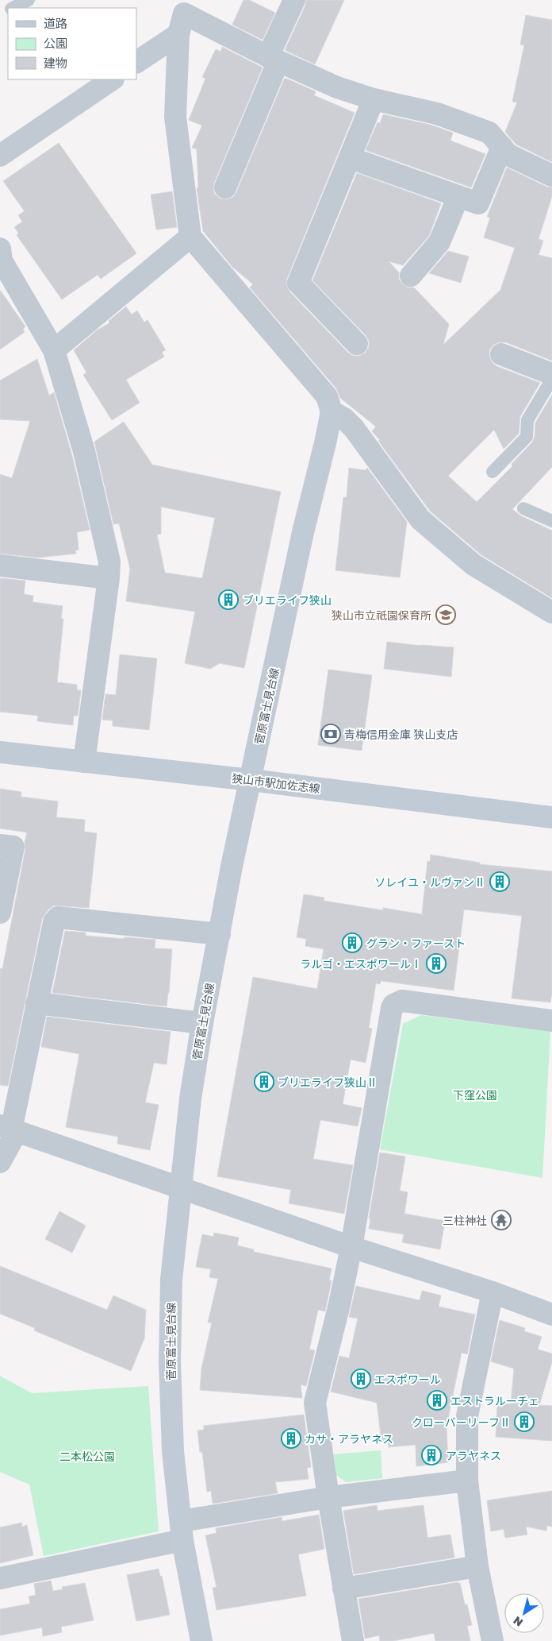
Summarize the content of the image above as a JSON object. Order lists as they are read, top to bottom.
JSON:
{
  "streets": {
    "street": ["菅原富士見台線", "狭山市駅加佐志線"]
  },
  "crossings": [
    ["菅原富士見台線", "狭山市駅加佐志線"]
  ],
  "parks": ["下窪公園", "二本松公園"],
  "places": {
    "building": [
      "ブリエライフ狭山",
      "ソレイユ・ルヴァンⅡ",
      "グラン・ファースト",
      "ラルゴ・エスポワールⅠ",
      "ブリエライフ狭山Ⅱ",
      "エスポワール",
      "エストラルーチェ",
      "クローバーリーフⅡ",
      "カサ・アラヤネス",
      "アラヤネス"
    ],
    "school or university": ["狭山市立祇園保育所"],
    "bank": ["青梅信用金庫 狭山支店"],
    "temple": ["三柱神社"]
  },
  "legend": ["道路", "公園", "建物"],
  "north": "bottom left"
}
